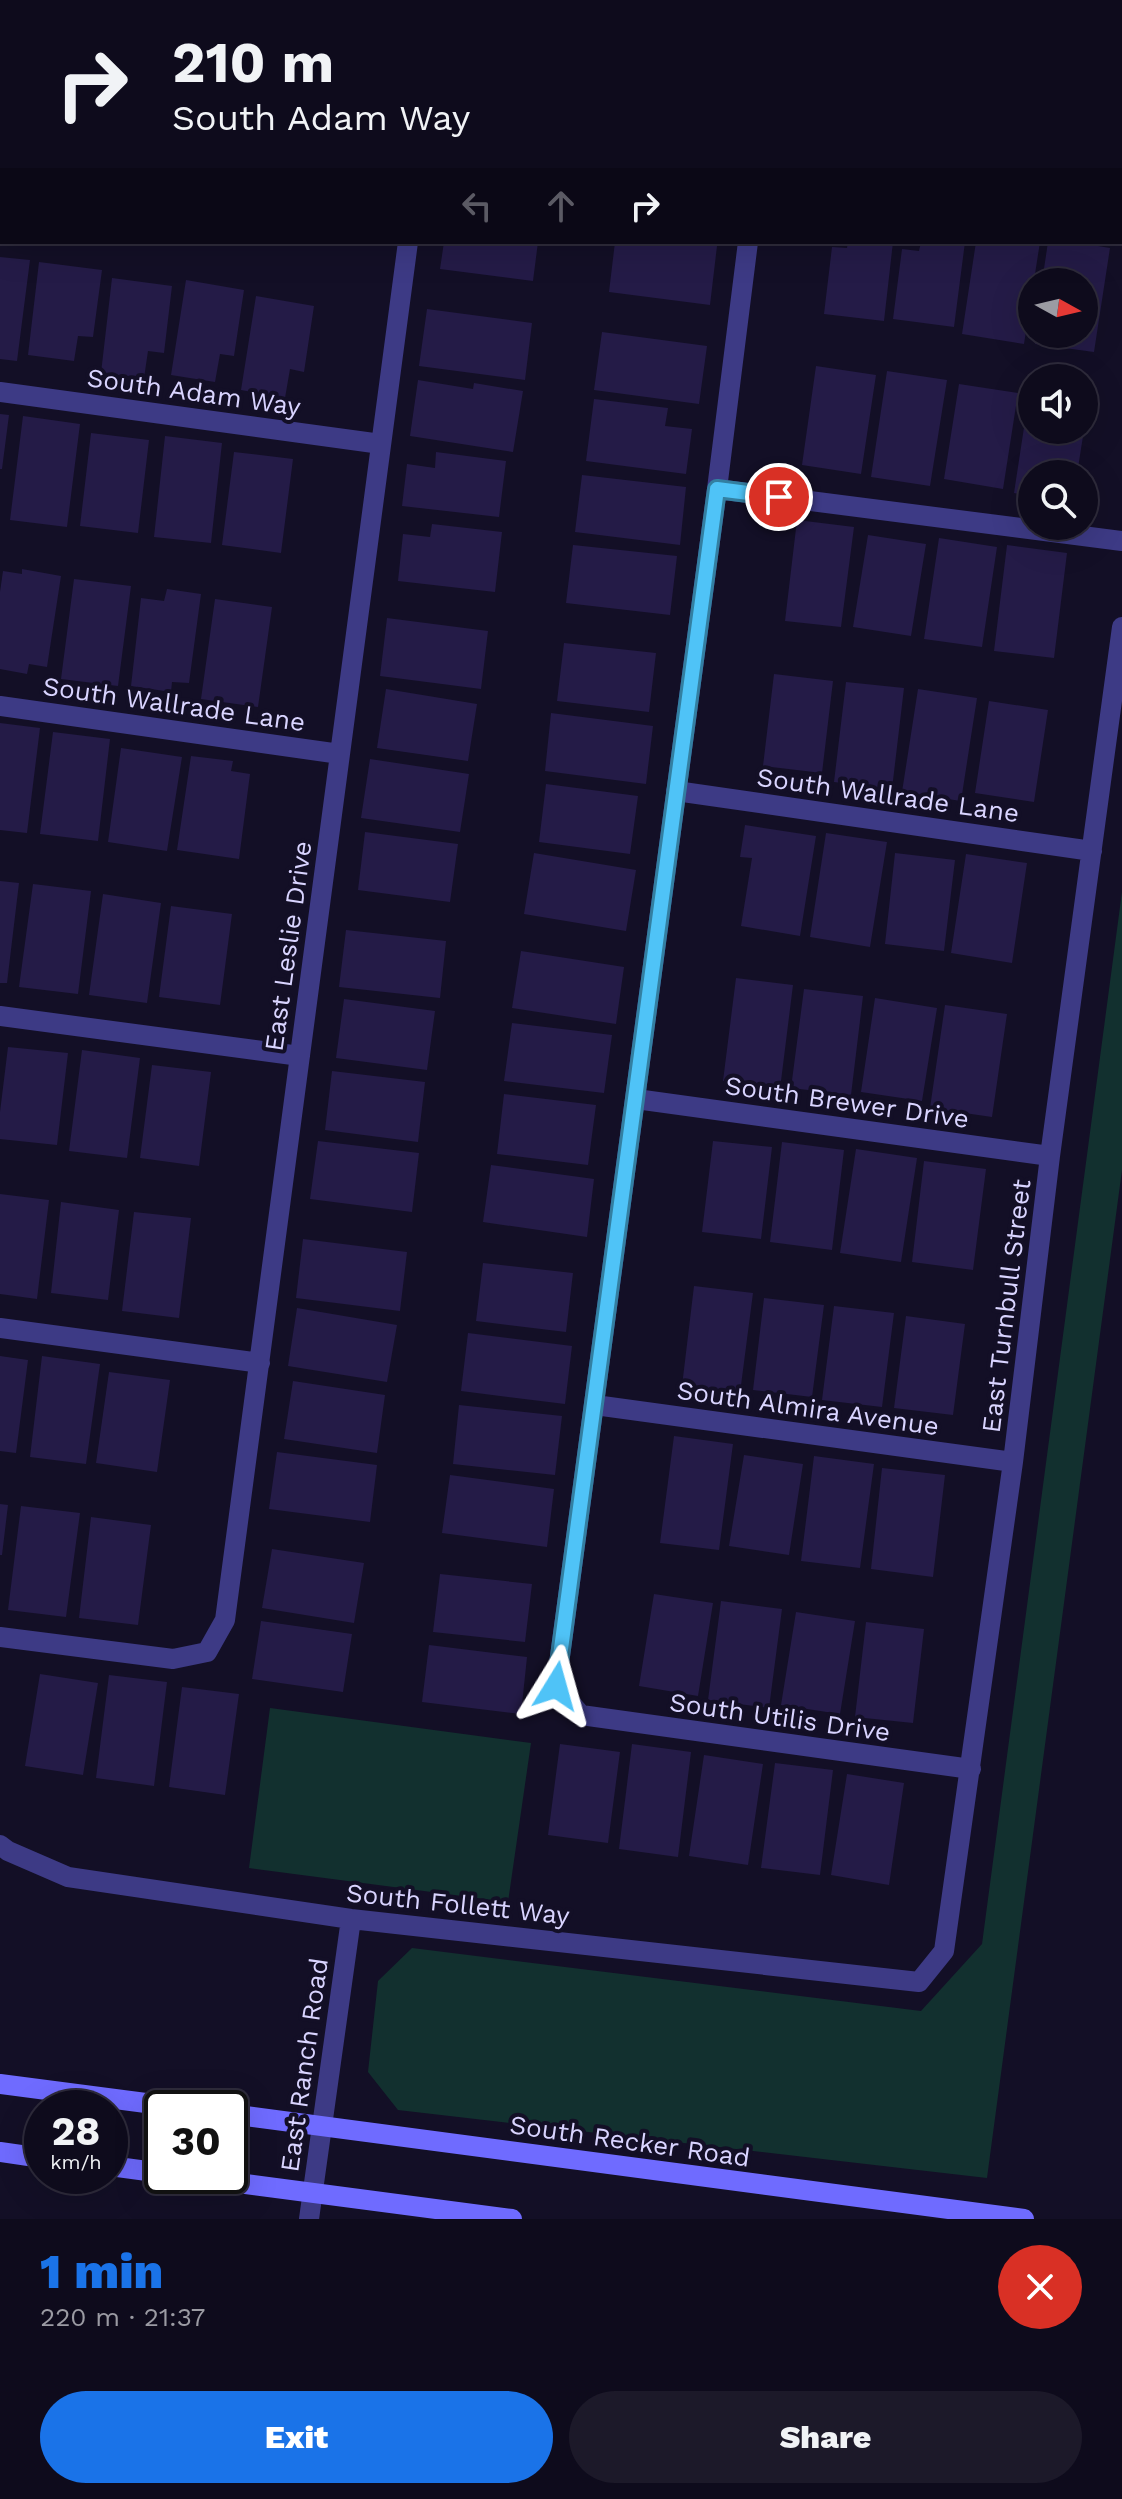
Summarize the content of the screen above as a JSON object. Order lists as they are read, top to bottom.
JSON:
{
  "streets": {
    "main road": ["South Recker Road"],
    "street": [
      "South Adam Way",
      "South Wallrade Lane",
      "East Leslie Drive",
      "South Brewer Drive",
      "East Turnbull Street",
      "South Almira Avenue",
      "South Utilis Drive",
      "South Follett Way",
      "East Ranch Road"
    ]
  },
  "crossings": [
    ["South Adam Way", "East Leslie Drive"],
    ["South Wallrade Lane", "East Leslie Drive"],
    ["South Wallrade Lane", "East Turnbull Street"],
    ["South Brewer Drive", "East Turnbull Street"],
    ["East Turnbull Street", "South Almira Avenue"],
    ["East Turnbull Street", "South Utilis Drive"],
    ["East Turnbull Street", "South Follett Way"],
    ["South Almira Avenue", "South Utilis Drive"],
    ["South Follett Way", "East Ranch Road"],
    ["East Ranch Road", "South Recker Road"]
  ],
  "north": "right",
  "page": {
    "turn": ["210 m", "South Adam Way"],
    "speed": "28 km/h",
    "limit": "30",
    "heading": ["1 min", "220 m · 21:37"],
    "buttons": ["Exit", "Share"]
  }
}
